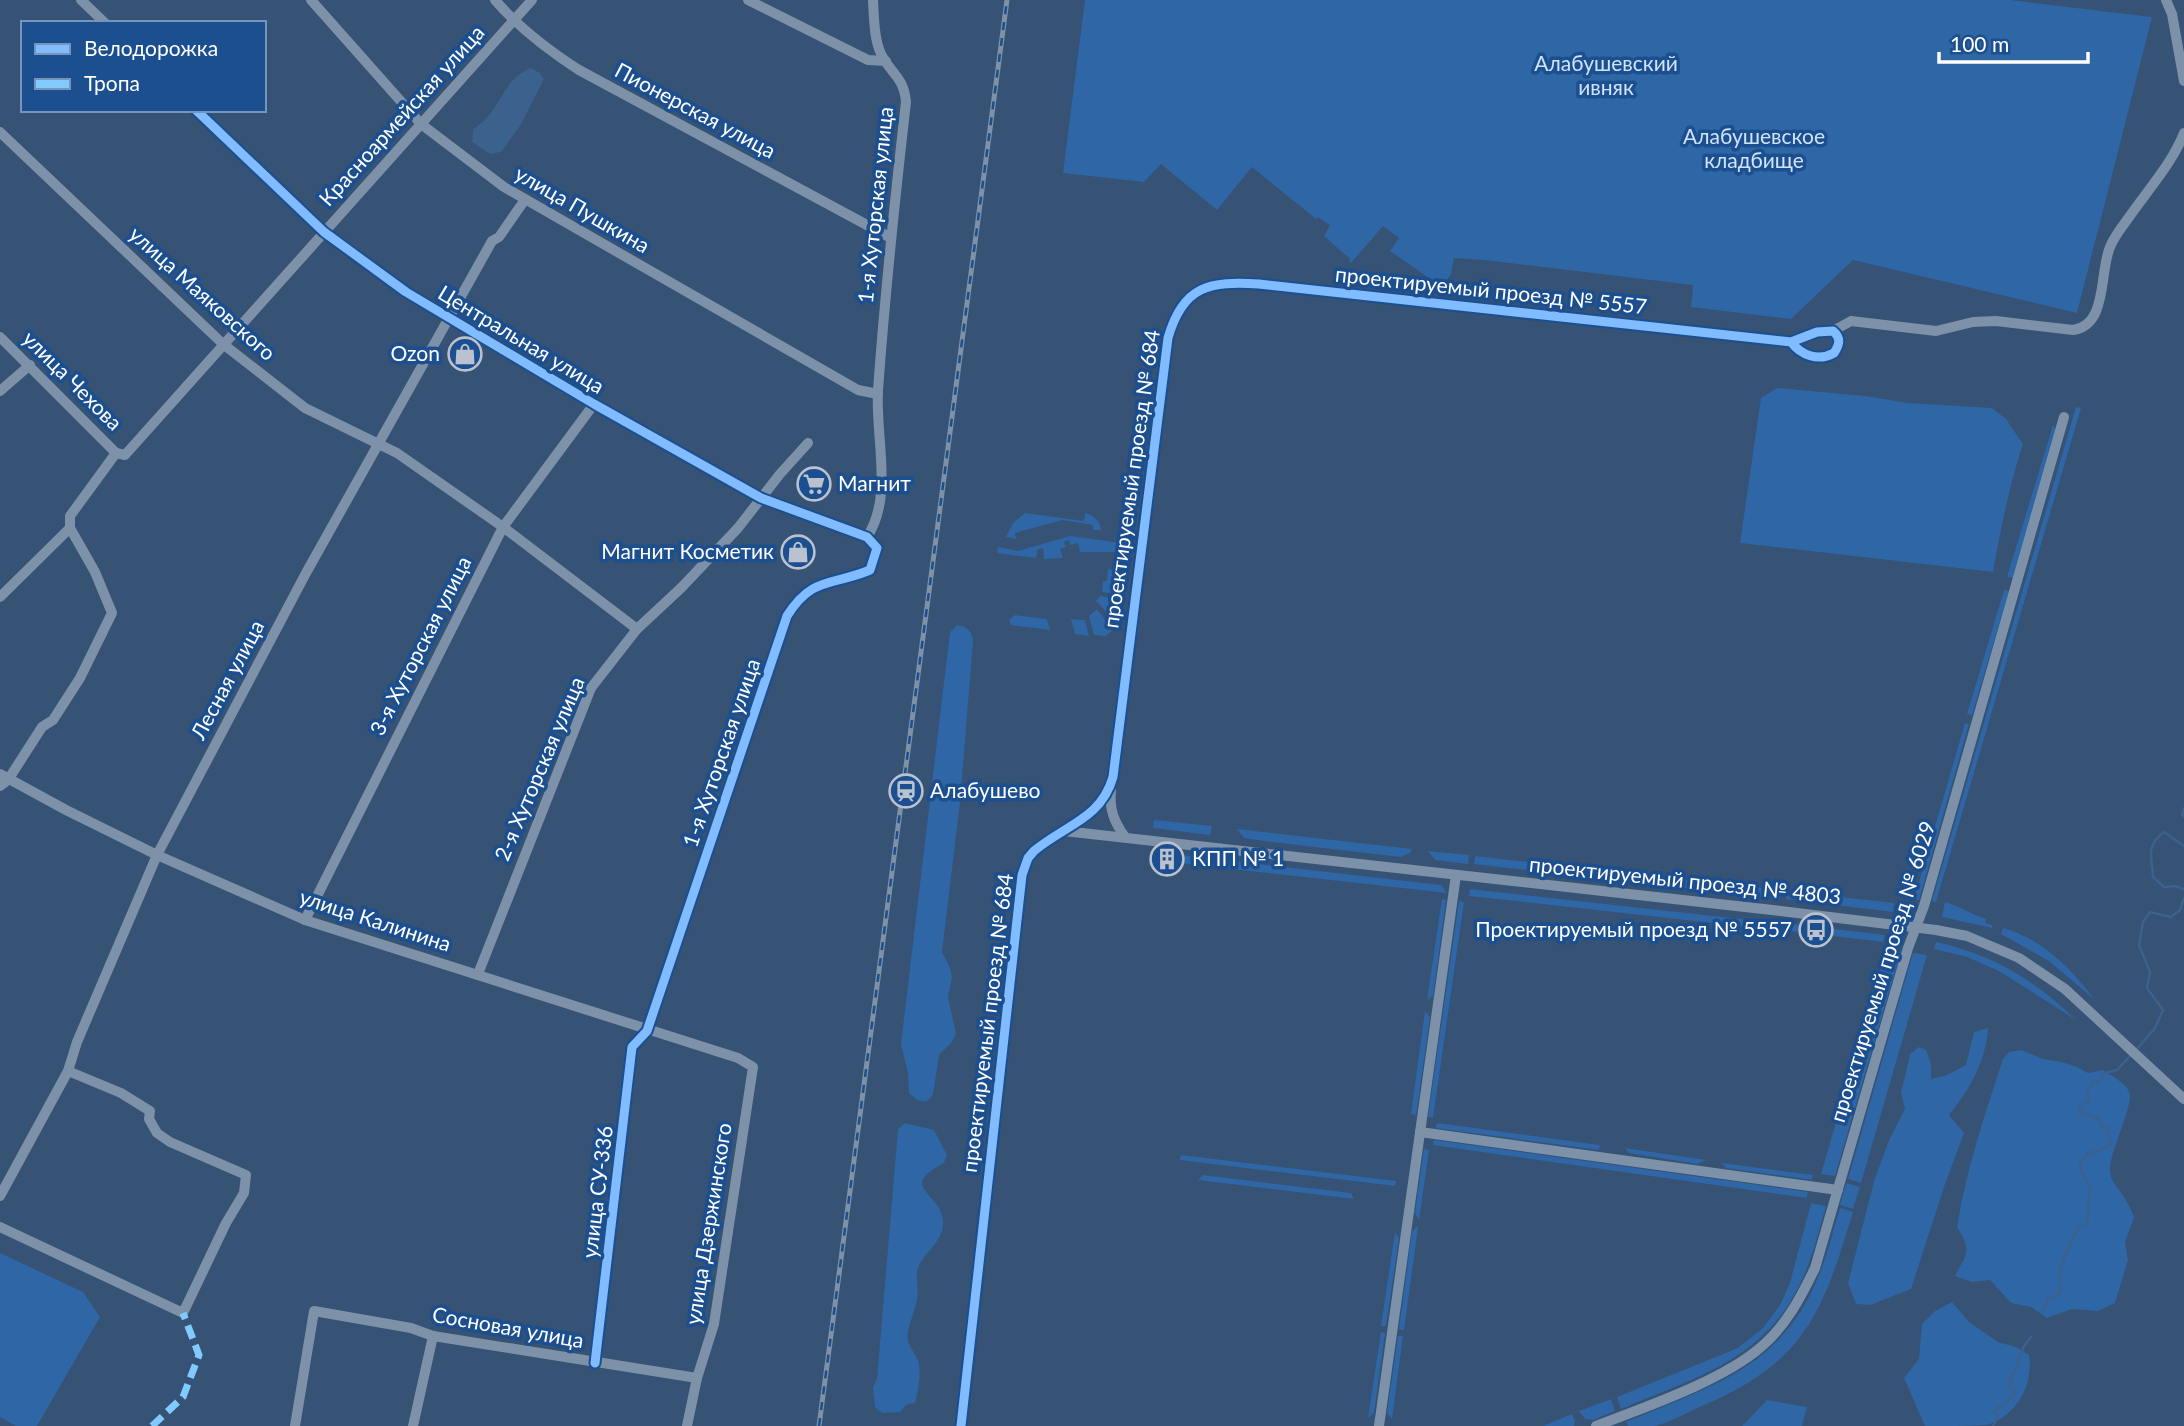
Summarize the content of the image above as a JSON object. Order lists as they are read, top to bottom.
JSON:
{
  "streets": {
    "street": [
      "Пионерская улица",
      "Красноармейская улица",
      "1-я Хуторская улица",
      "улица Пушкина",
      "проектируемый проезд № 5557",
      "улица Маяковского",
      "Центральная улица",
      "улица Чехова",
      "проектируемый проезд № 684",
      "3-я Хуторская улица",
      "Лесная улица",
      "2-я Хуторская улица",
      "проектируемый проезд № 4803",
      "улица Калинина",
      "проектируемый проезд № 6029",
      "улица СУ-336",
      "улица Дзержинского",
      "Сосновая улица"
    ]
  },
  "crossings": [
    ["Пионерская улица", "Красноармейская улица"],
    ["Пионерская улица", "1-я Хуторская улица"],
    ["Красноармейская улица", "улица Пушкина"],
    ["Красноармейская улица", "улица Маяковского"],
    ["Красноармейская улица", "Центральная улица"],
    ["Красноармейская улица", "улица Чехова"],
    ["1-я Хуторская улица", "улица Пушкина"],
    ["1-я Хуторская улица", "Центральная улица"],
    ["1-я Хуторская улица", "улица Калинина"],
    ["1-я Хуторская улица", "улица СУ-336"],
    ["улица Пушкина", "Лесная улица"],
    ["проектируемый проезд № 5557", "проектируемый проезд № 684"],
    ["улица Маяковского", "3-я Хуторская улица"],
    ["улица Маяковского", "Лесная улица"],
    ["улица Маяковского", "2-я Хуторская улица"],
    ["Центральная улица", "3-я Хуторская улица"],
    ["Центральная улица", "Лесная улица"],
    ["Центральная улица", "2-я Хуторская улица"],
    ["проектируемый проезд № 684", "проектируемый проезд № 4803"],
    ["3-я Хуторская улица", "улица Калинина"],
    ["Лесная улица", "улица Калинина"],
    ["2-я Хуторская улица", "улица Калинина"],
    ["проектируемый проезд № 4803", "проектируемый проезд № 6029"],
    ["улица Калинина", "улица СУ-336"],
    ["улица Калинина", "улица Дзержинского"],
    ["улица СУ-336", "Сосновая улица"],
    ["улица Дзержинского", "Сосновая улица"]
  ],
  "parks": ["Алабушевский ивняк", "Алабушевское кладбище"],
  "places": {
    "shop": ["Ozon", "Магнит Косметик"],
    "supermarket": ["Магнит"],
    "station": ["Алабушево"],
    "building": ["КПП № 1"],
    "bus stop": ["Проектируемый проезд № 5557"]
  },
  "legend": ["Велодорожка", "Тропа"],
  "scale_bar": "100 m"
}
